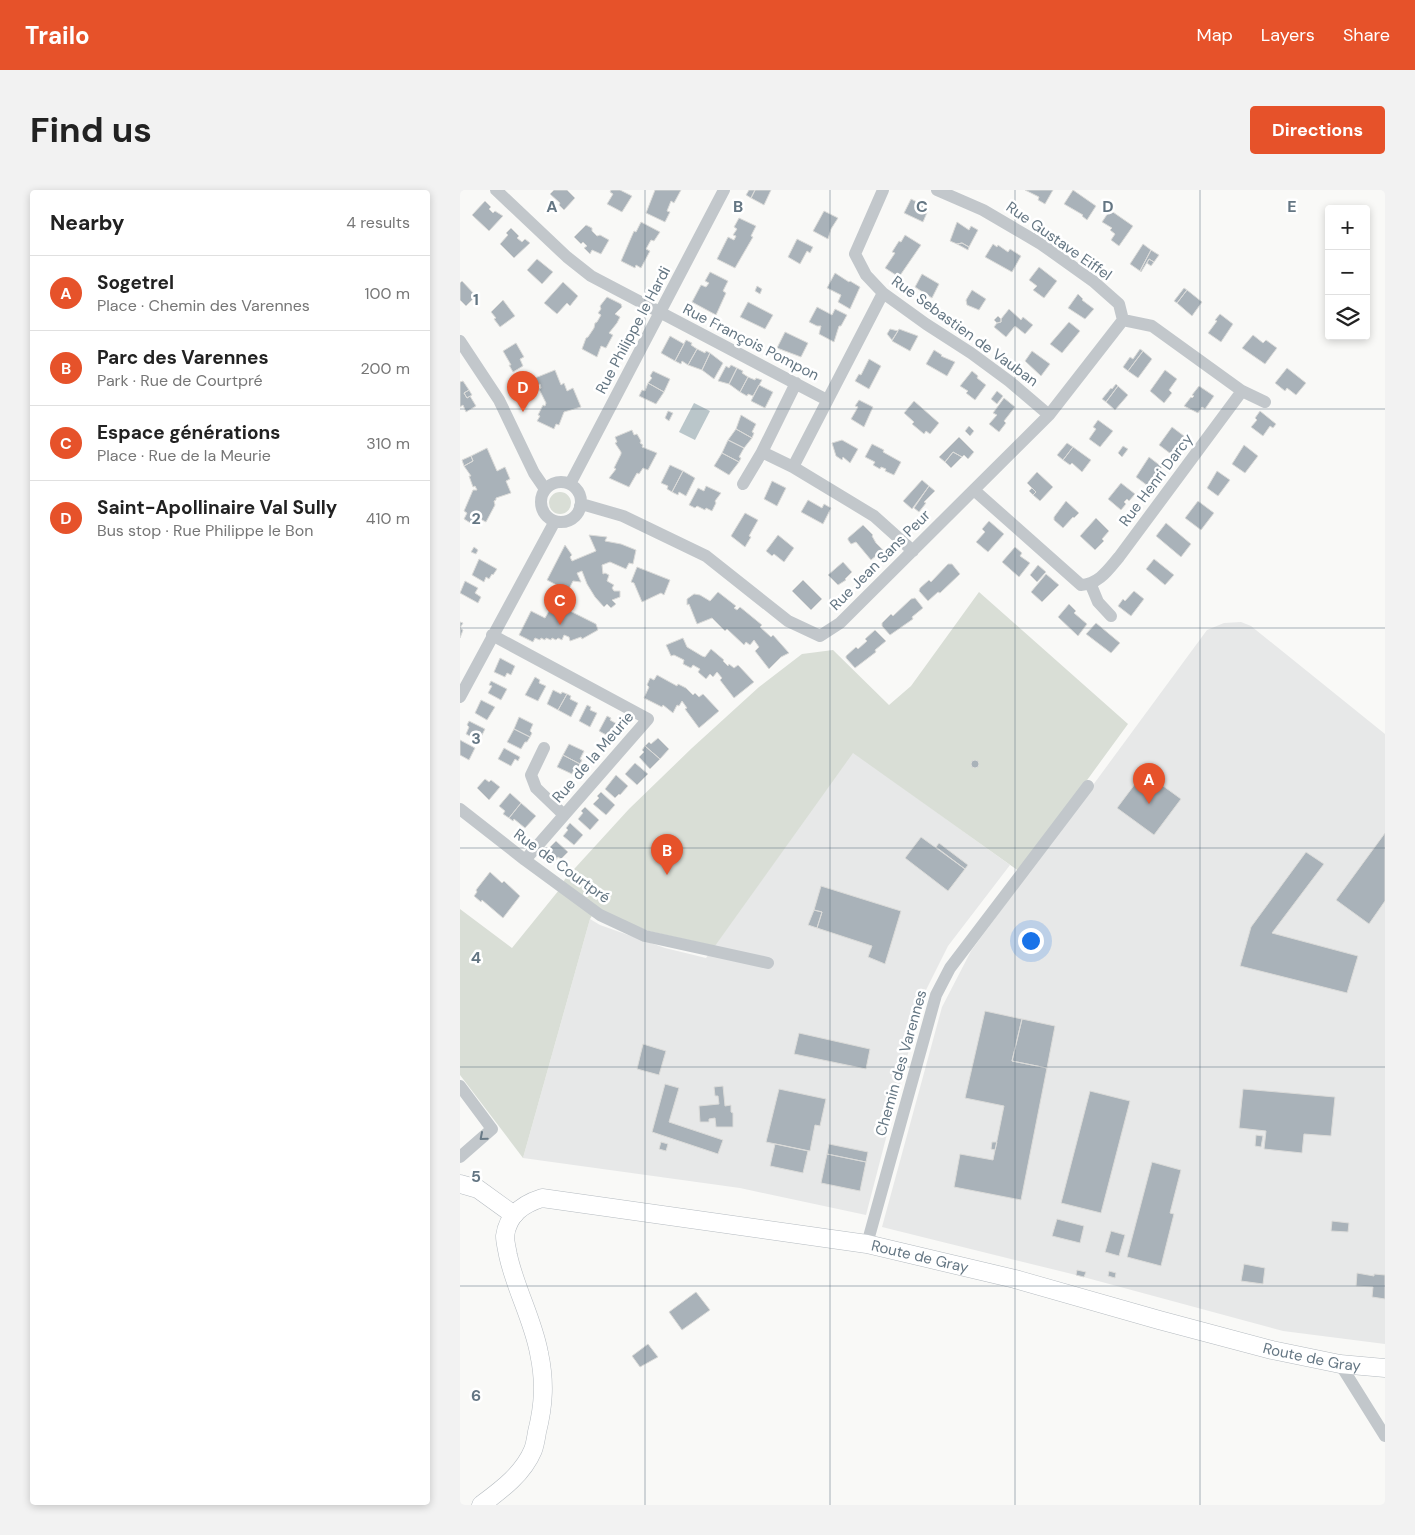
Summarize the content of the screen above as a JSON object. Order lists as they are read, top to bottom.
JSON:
{
  "streets": {
    "main road": ["Route de Gray"],
    "street": [
      "Rue Gustave Eiffel",
      "Rue Philippe le Hardi",
      "Rue Sebastien de Vauban",
      "Rue François Pompon",
      "Rue Henri Darcy",
      "Rue Jean Sans Peur",
      "Rue de la Meurie",
      "Rue de Courtpré",
      "Chemin des Varennes"
    ]
  },
  "crossings": [
    ["Rue Gustave Eiffel", "Rue Jean Sans Peur"],
    ["Rue Philippe le Hardi", "Rue François Pompon"],
    ["Rue Philippe le Hardi", "Rue Jean Sans Peur"],
    ["Rue Sebastien de Vauban", "Rue Jean Sans Peur"],
    ["Rue de la Meurie", "Rue de Courtpré"],
    ["Chemin des Varennes", "Route de Gray"]
  ],
  "page": {
    "header": "Trailo",
    "nav": ["Map", "Layers", "Share"],
    "buttons": "Directions",
    "title": "Find us",
    "heading": ["Nearby", "4 results"],
    "map_buttons": ["+", "−"],
    "list": [
      {
        "mark": "A",
        "name": "Sogetrel",
        "note": "Place · Chemin des Varennes",
        "value": "100 m"
      },
      {
        "mark": "B",
        "name": "Parc des Varennes",
        "note": "Park · Rue de Courtpré",
        "value": "200 m"
      },
      {
        "mark": "C",
        "name": "Espace générations",
        "note": "Place · Rue de la Meurie",
        "value": "310 m"
      },
      {
        "mark": "D",
        "name": "Saint-Apollinaire Val Sully",
        "note": "Bus stop · Rue Philippe le Bon",
        "value": "410 m"
      }
    ],
    "pins": [
      "D",
      "C",
      "A",
      "B"
    ]
  },
  "grid": {
    "columns": [
      "A",
      "B",
      "C",
      "D",
      "E"
    ],
    "rows": [
      "1",
      "2",
      "3",
      "4",
      "5",
      "6"
    ]
  }
}
